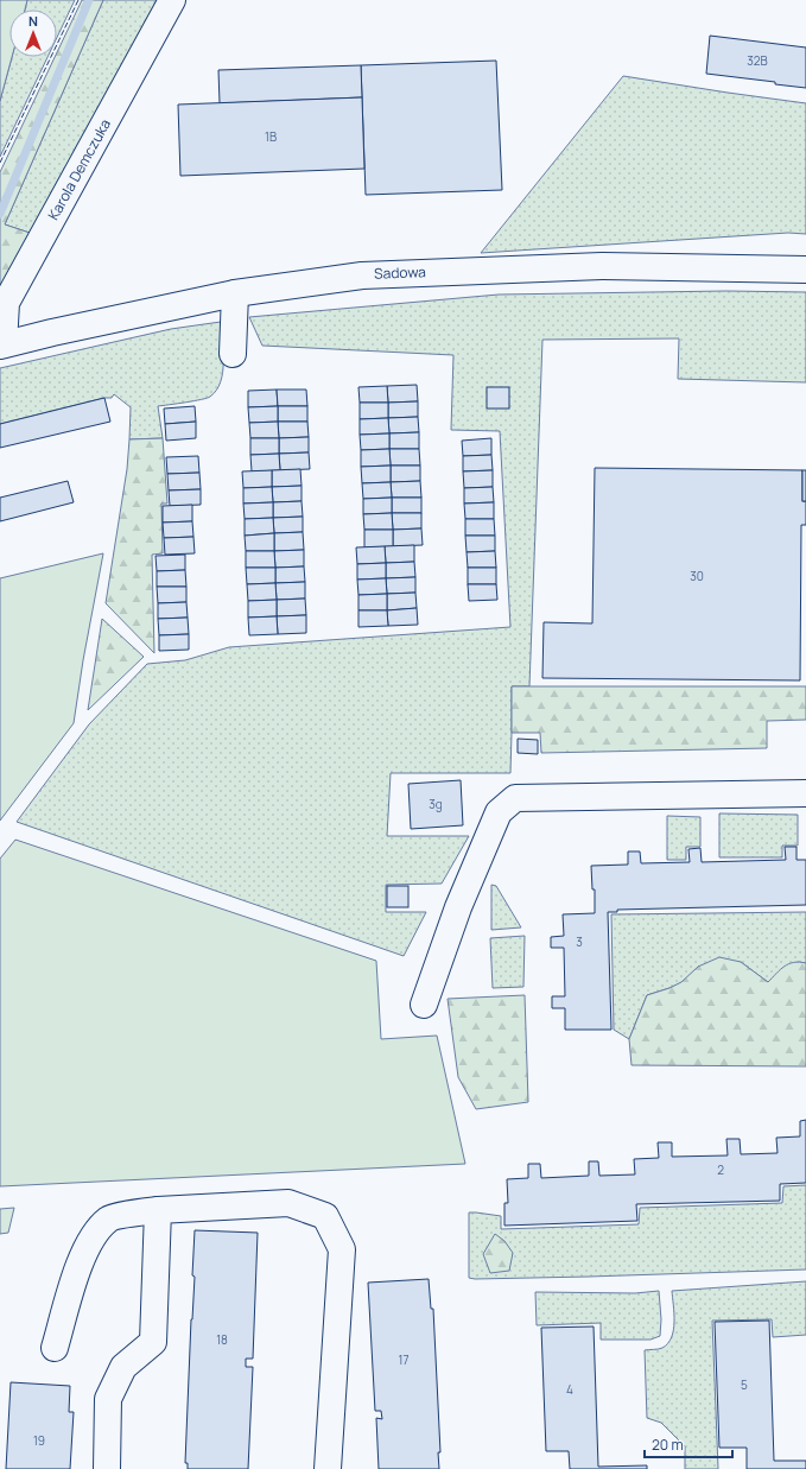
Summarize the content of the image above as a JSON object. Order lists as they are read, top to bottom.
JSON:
{
  "streets": {
    "street": ["Karola Demczuka", "Sadowa"]
  },
  "crossings": [
    ["Karola Demczuka", "Sadowa"]
  ],
  "house_numbers": [
    "32B",
    "1B",
    "30",
    "3g",
    "3",
    "2",
    "18",
    "17",
    "5",
    "4",
    "19"
  ],
  "scale_bar": "20 m",
  "north": "top"
}
